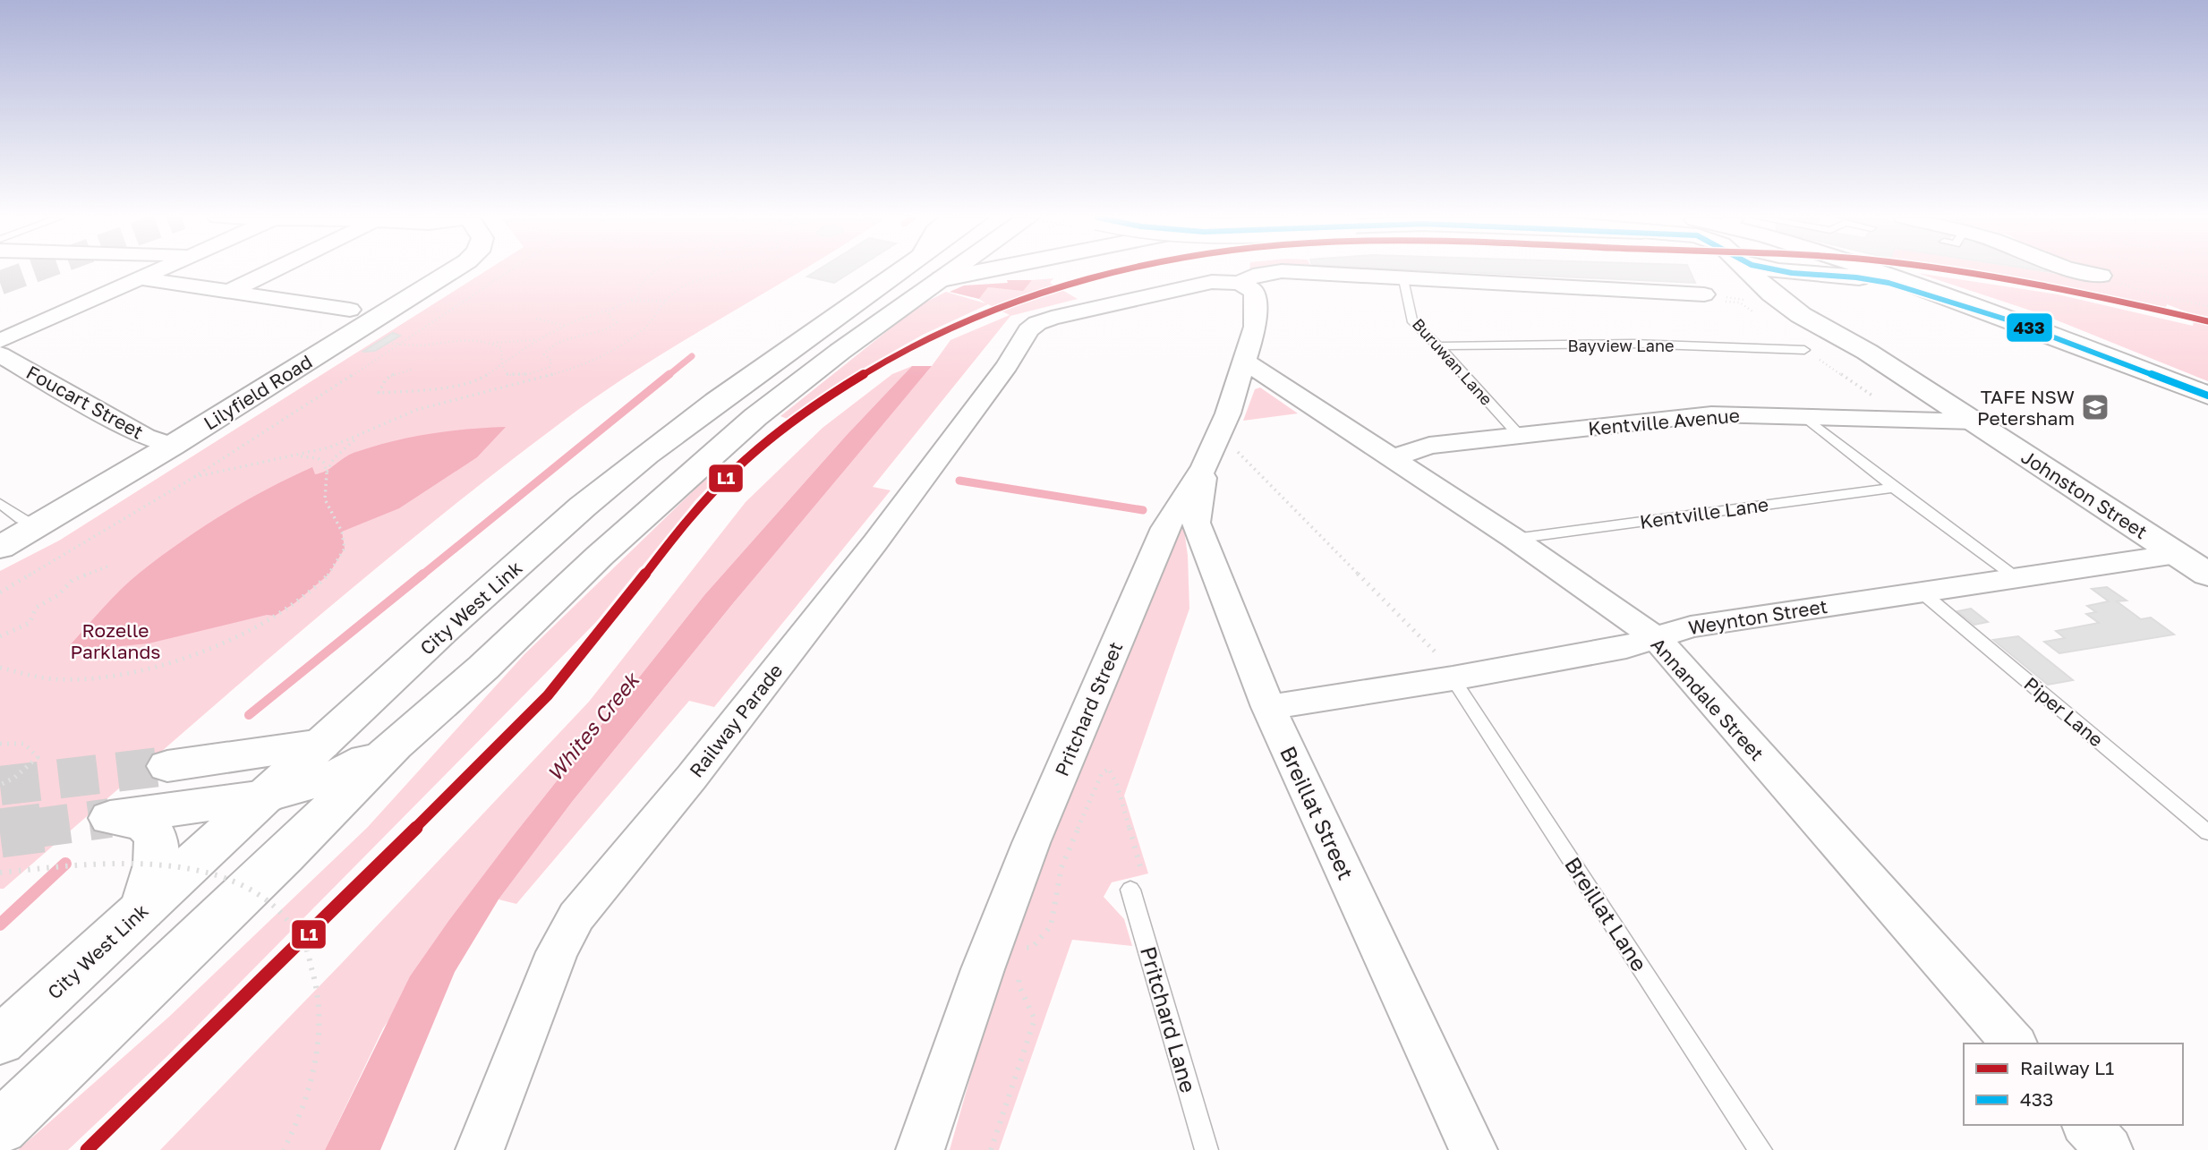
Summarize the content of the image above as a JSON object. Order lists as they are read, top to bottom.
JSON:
{
  "streets": {
    "main road": ["Lilyfield Road", "Johnston Street", "City West Link"],
    "street": [
      "Foucart Street",
      "Kentville Avenue",
      "Weynton Street",
      "Annandale Street",
      "Pritchard Street",
      "Railway Parade",
      "Breillat Street"
    ],
    "lane": [
      "Bayview Lane",
      "Buruwan Lane",
      "Kentville Lane",
      "Piper Lane",
      "Breillat Lane",
      "Pritchard Lane"
    ]
  },
  "crossings": [
    ["Bayview Lane", "Buruwan Lane"],
    ["Buruwan Lane", "Kentville Avenue"],
    ["Lilyfield Road", "Foucart Street"],
    ["Kentville Avenue", "Johnston Street"],
    ["Kentville Avenue", "Annandale Street"],
    ["Johnston Street", "Weynton Street"],
    ["Kentville Lane", "Annandale Street"],
    ["Weynton Street", "Annandale Street"],
    ["Weynton Street", "Piper Lane"],
    ["Weynton Street", "Breillat Street"],
    ["Weynton Street", "Breillat Lane"],
    ["Annandale Street", "Pritchard Street"],
    ["Pritchard Street", "Breillat Street"]
  ],
  "water": ["Whites Creek"],
  "parks": ["Rozelle Parklands"],
  "places": {
    "school or university": ["TAFE NSW Petersham"]
  },
  "lines": ["rail line L1", "transit line 433"],
  "legend": ["Railway L1", "433"]
}
